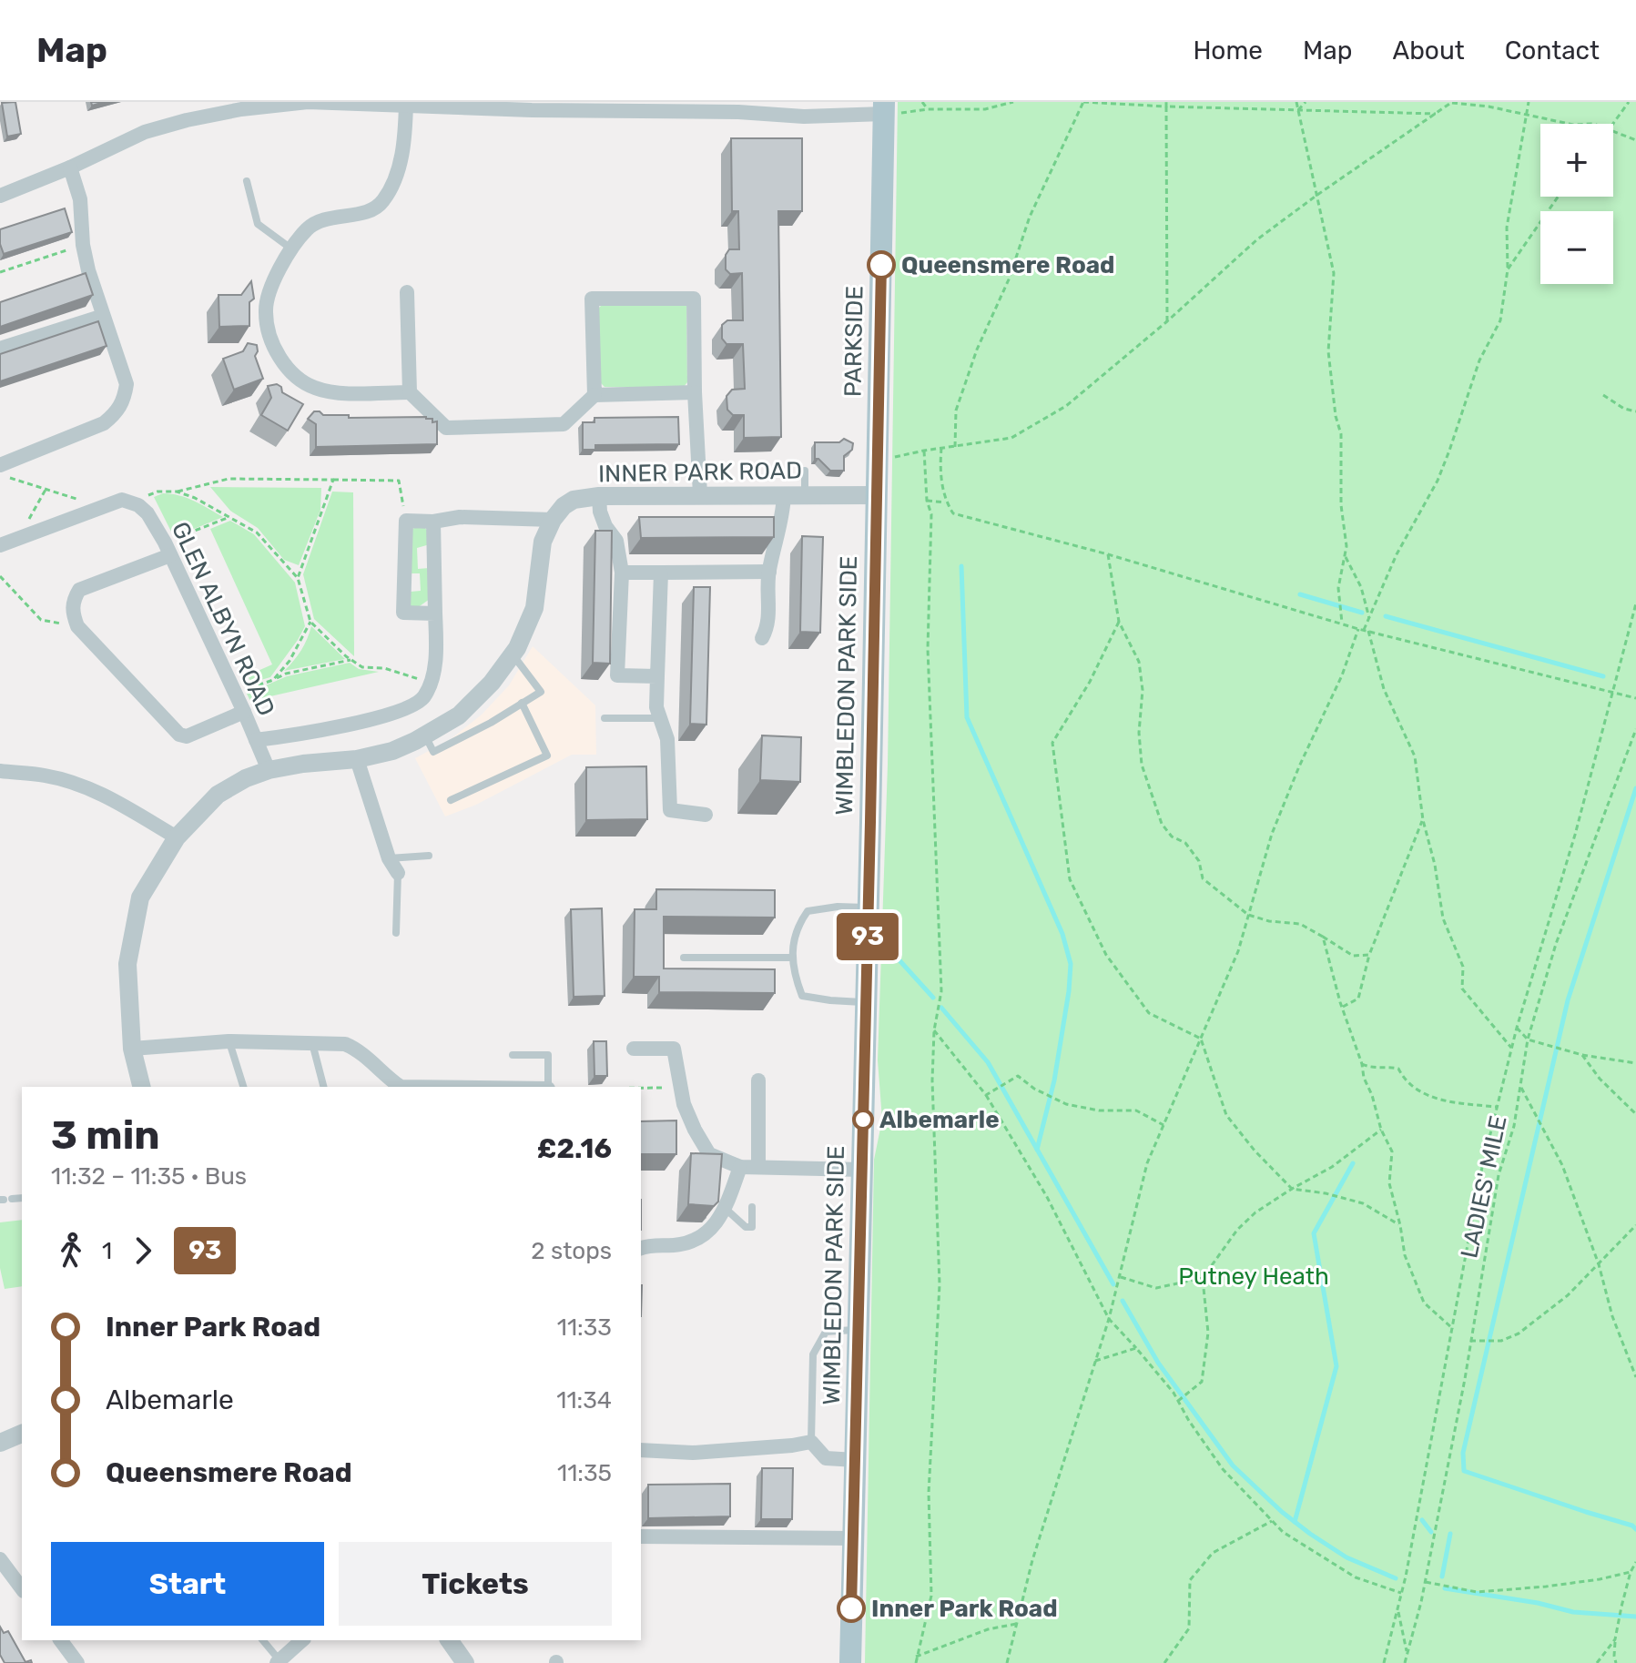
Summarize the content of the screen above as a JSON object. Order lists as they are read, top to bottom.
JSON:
{
  "streets": {
    "main road": ["PARKSIDE", "WIMBLEDON PARK SIDE"],
    "street": ["INNER PARK ROAD", "GLEN ALBYN ROAD"],
    "path": ["LADIES' MILE"]
  },
  "crossings": [
    ["PARKSIDE", "INNER PARK ROAD"],
    ["PARKSIDE", "WIMBLEDON PARK SIDE"],
    ["INNER PARK ROAD", "WIMBLEDON PARK SIDE"]
  ],
  "parks": ["Putney Heath"],
  "places": ["Queensmere Road", "Albemarle", "Inner Park Road"],
  "lines": ["bus line 93"],
  "page": {
    "header": "Map",
    "nav": [
      "Home",
      "Map",
      "About",
      "Contact"
    ],
    "on_map": "93",
    "map_buttons": ["+", "−"],
    "heading": ["3 min", "11:32 – 11:35 · Bus", "£2.16"],
    "legs": ["1", "93", "2 stops"],
    "list": [
      {
        "name": "Inner Park Road",
        "value": "11:33"
      },
      {
        "name": "Albemarle",
        "value": "11:34"
      },
      {
        "name": "Queensmere Road",
        "value": "11:35"
      }
    ],
    "buttons": ["Start", "Tickets"]
  }
}
